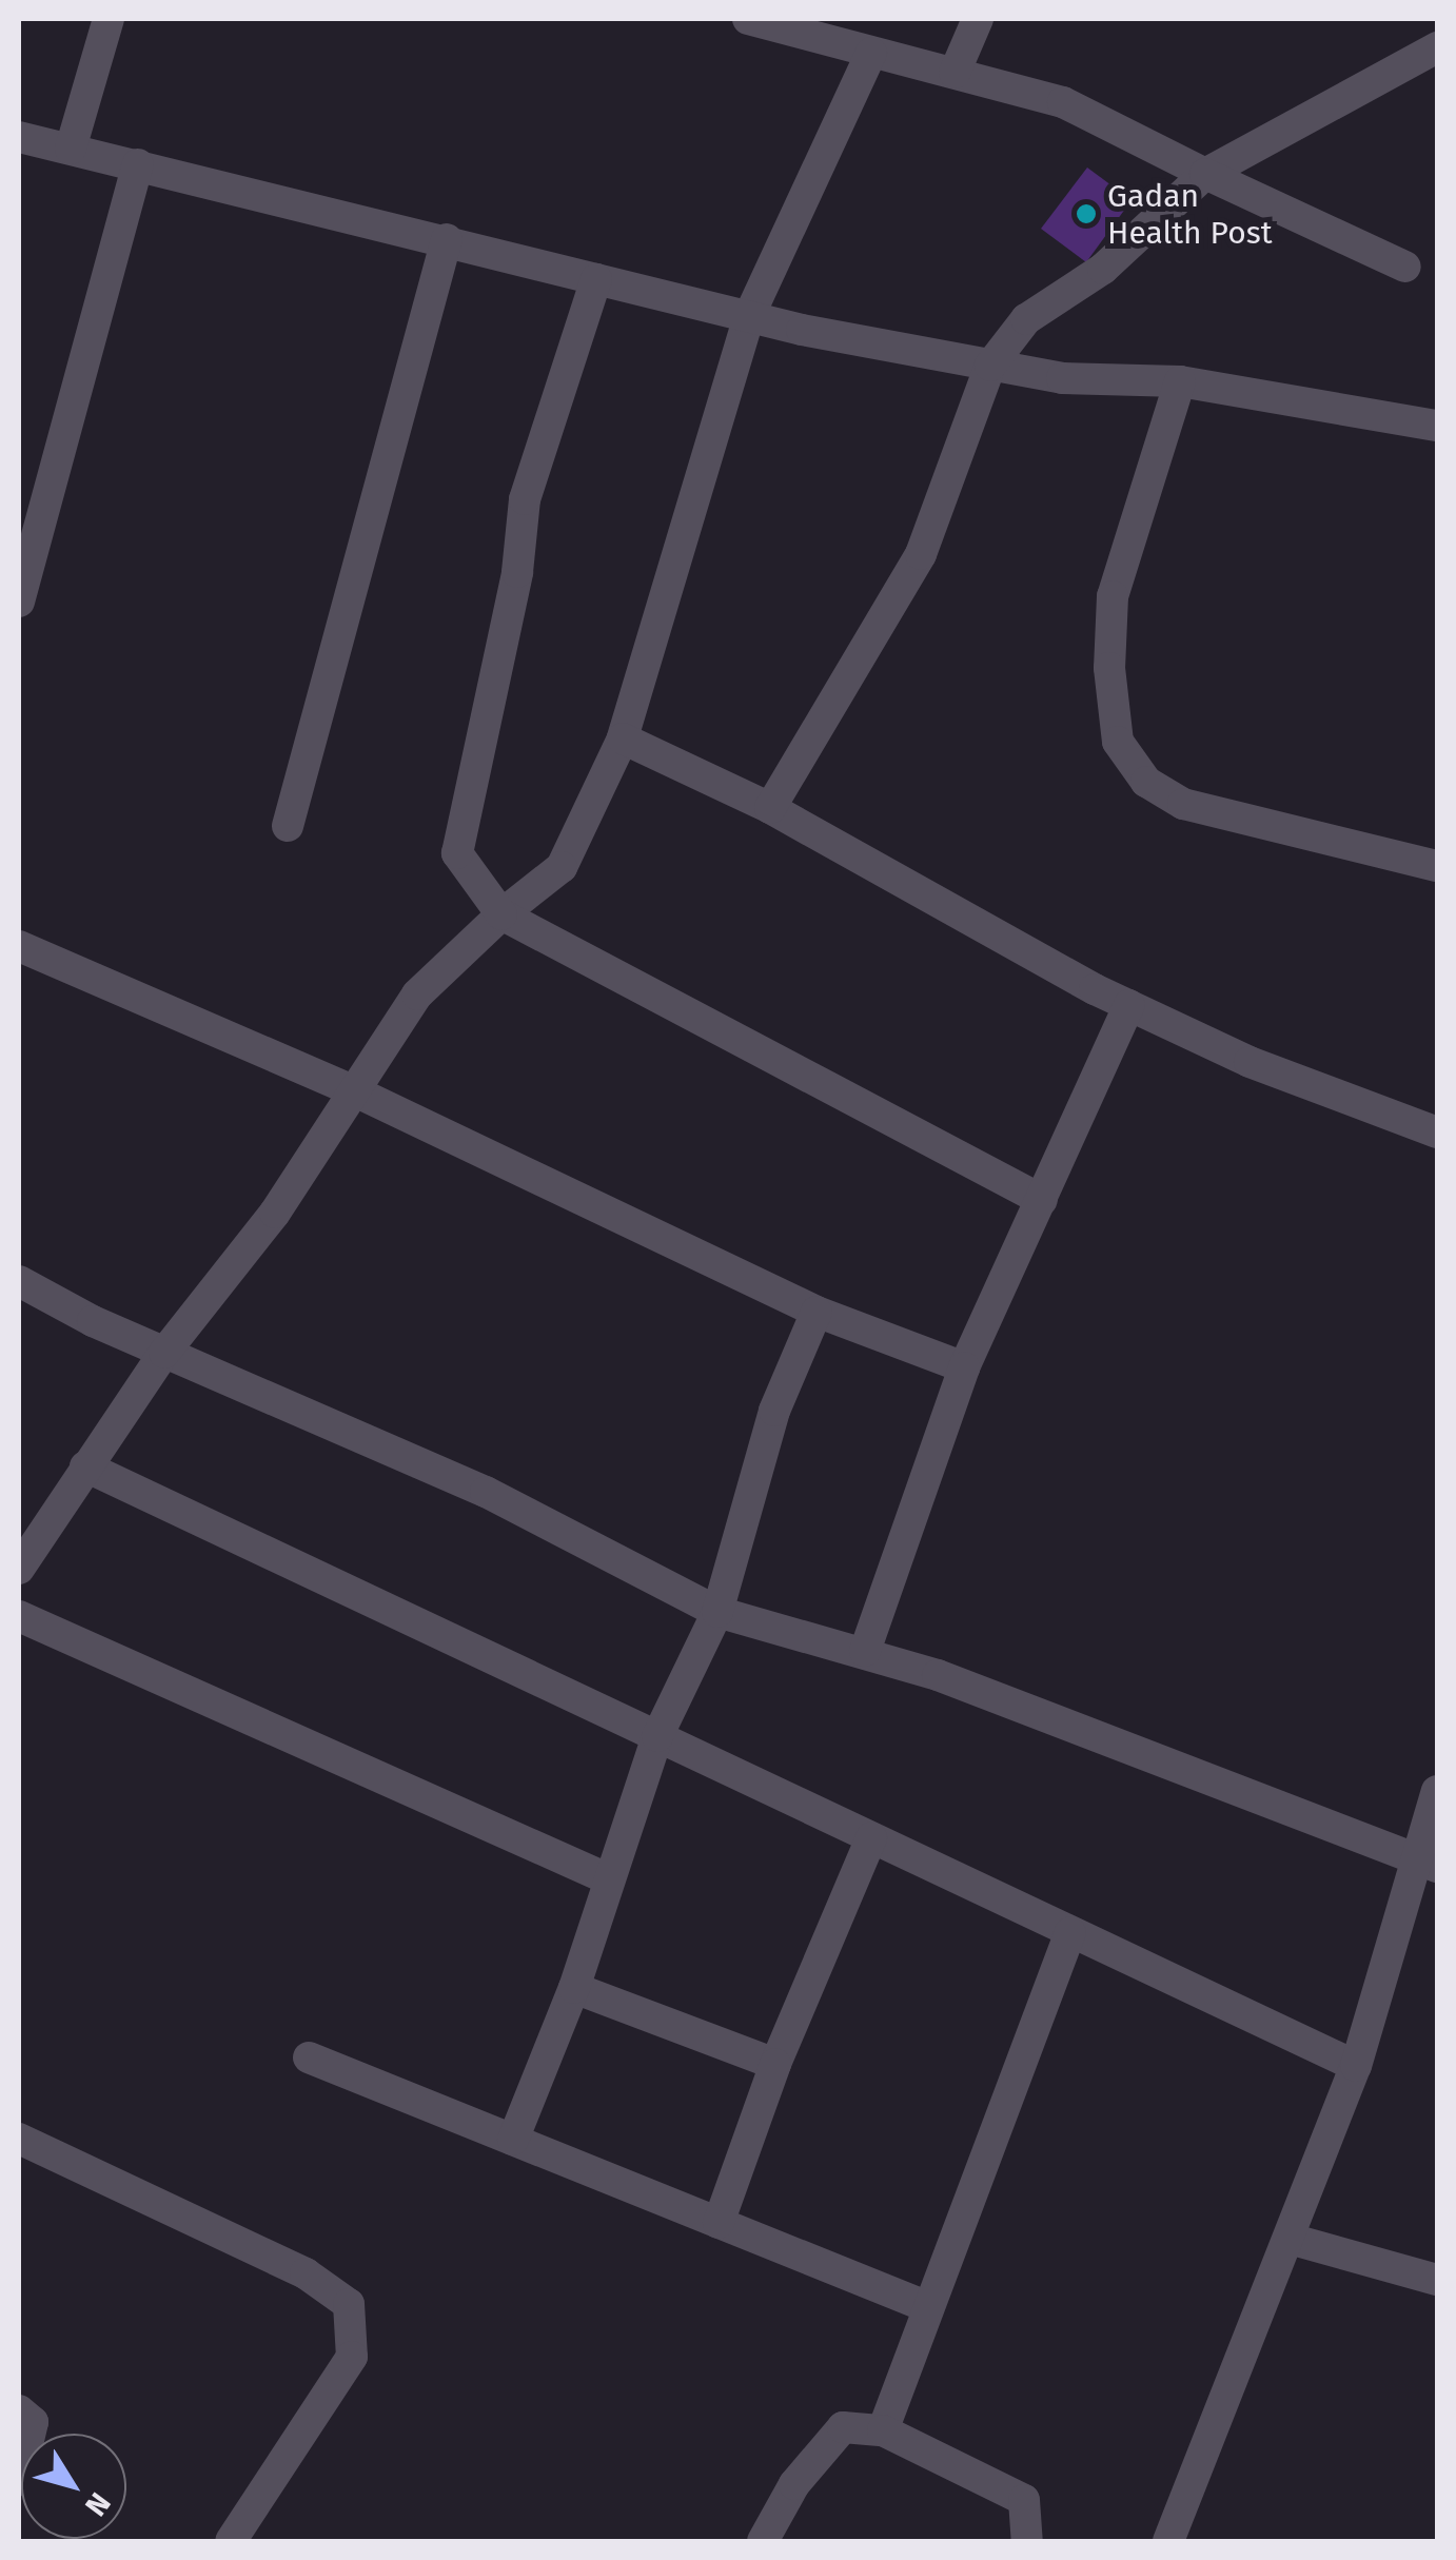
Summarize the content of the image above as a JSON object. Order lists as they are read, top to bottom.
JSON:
{
  "places": ["Gadan Health Post"],
  "north": "bottom right"
}
